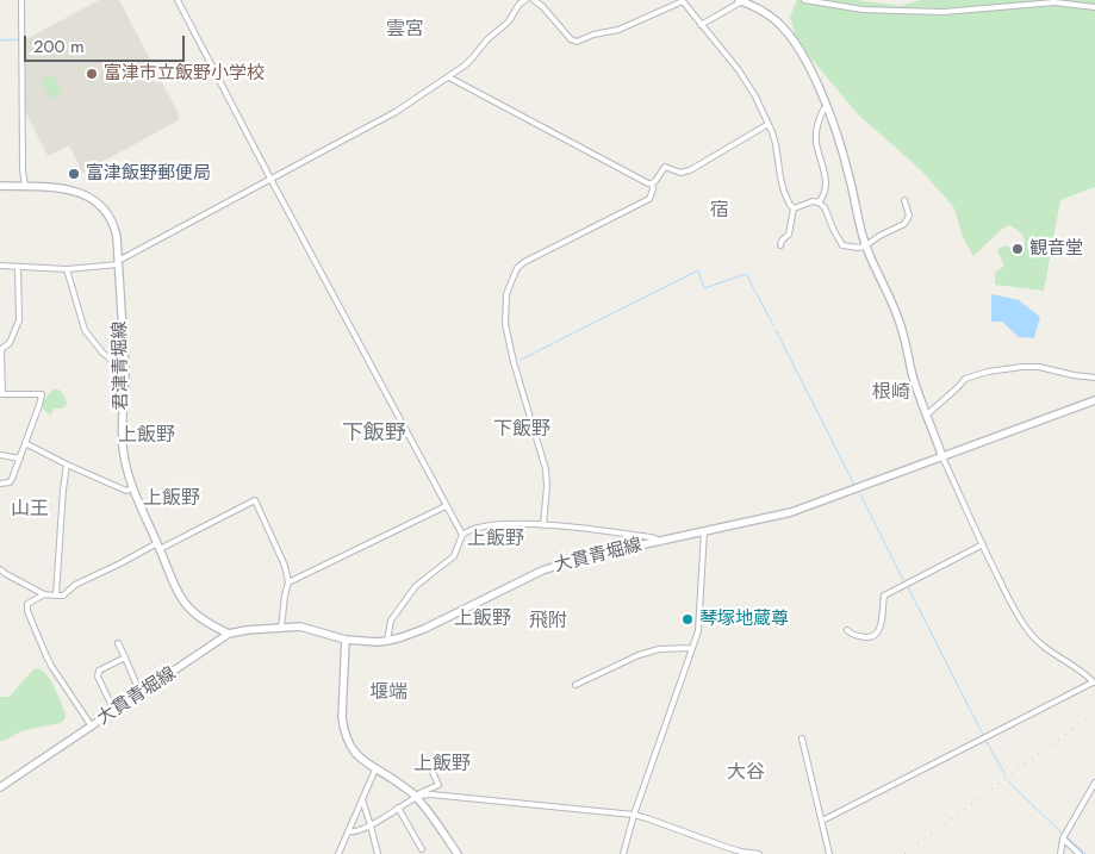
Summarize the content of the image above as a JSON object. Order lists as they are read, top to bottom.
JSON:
{
  "streets": {
    "main road": ["君津青堀線", "大貫青堀線"]
  },
  "crossings": [
    ["君津青堀線", "大貫青堀線"]
  ],
  "districts": [
    "雲宮",
    "宿",
    "根崎",
    "下飯野",
    "下飯野",
    "上飯野",
    "上飯野",
    "山王",
    "上飯野",
    "上飯野",
    "飛附",
    "堰端",
    "上飯野",
    "大谷"
  ],
  "places": [
    "富津市立飯野小学校",
    "富津飯野郵便局",
    "観音堂",
    "琴塚地蔵尊"
  ],
  "scale_bar": "200 m"
}
